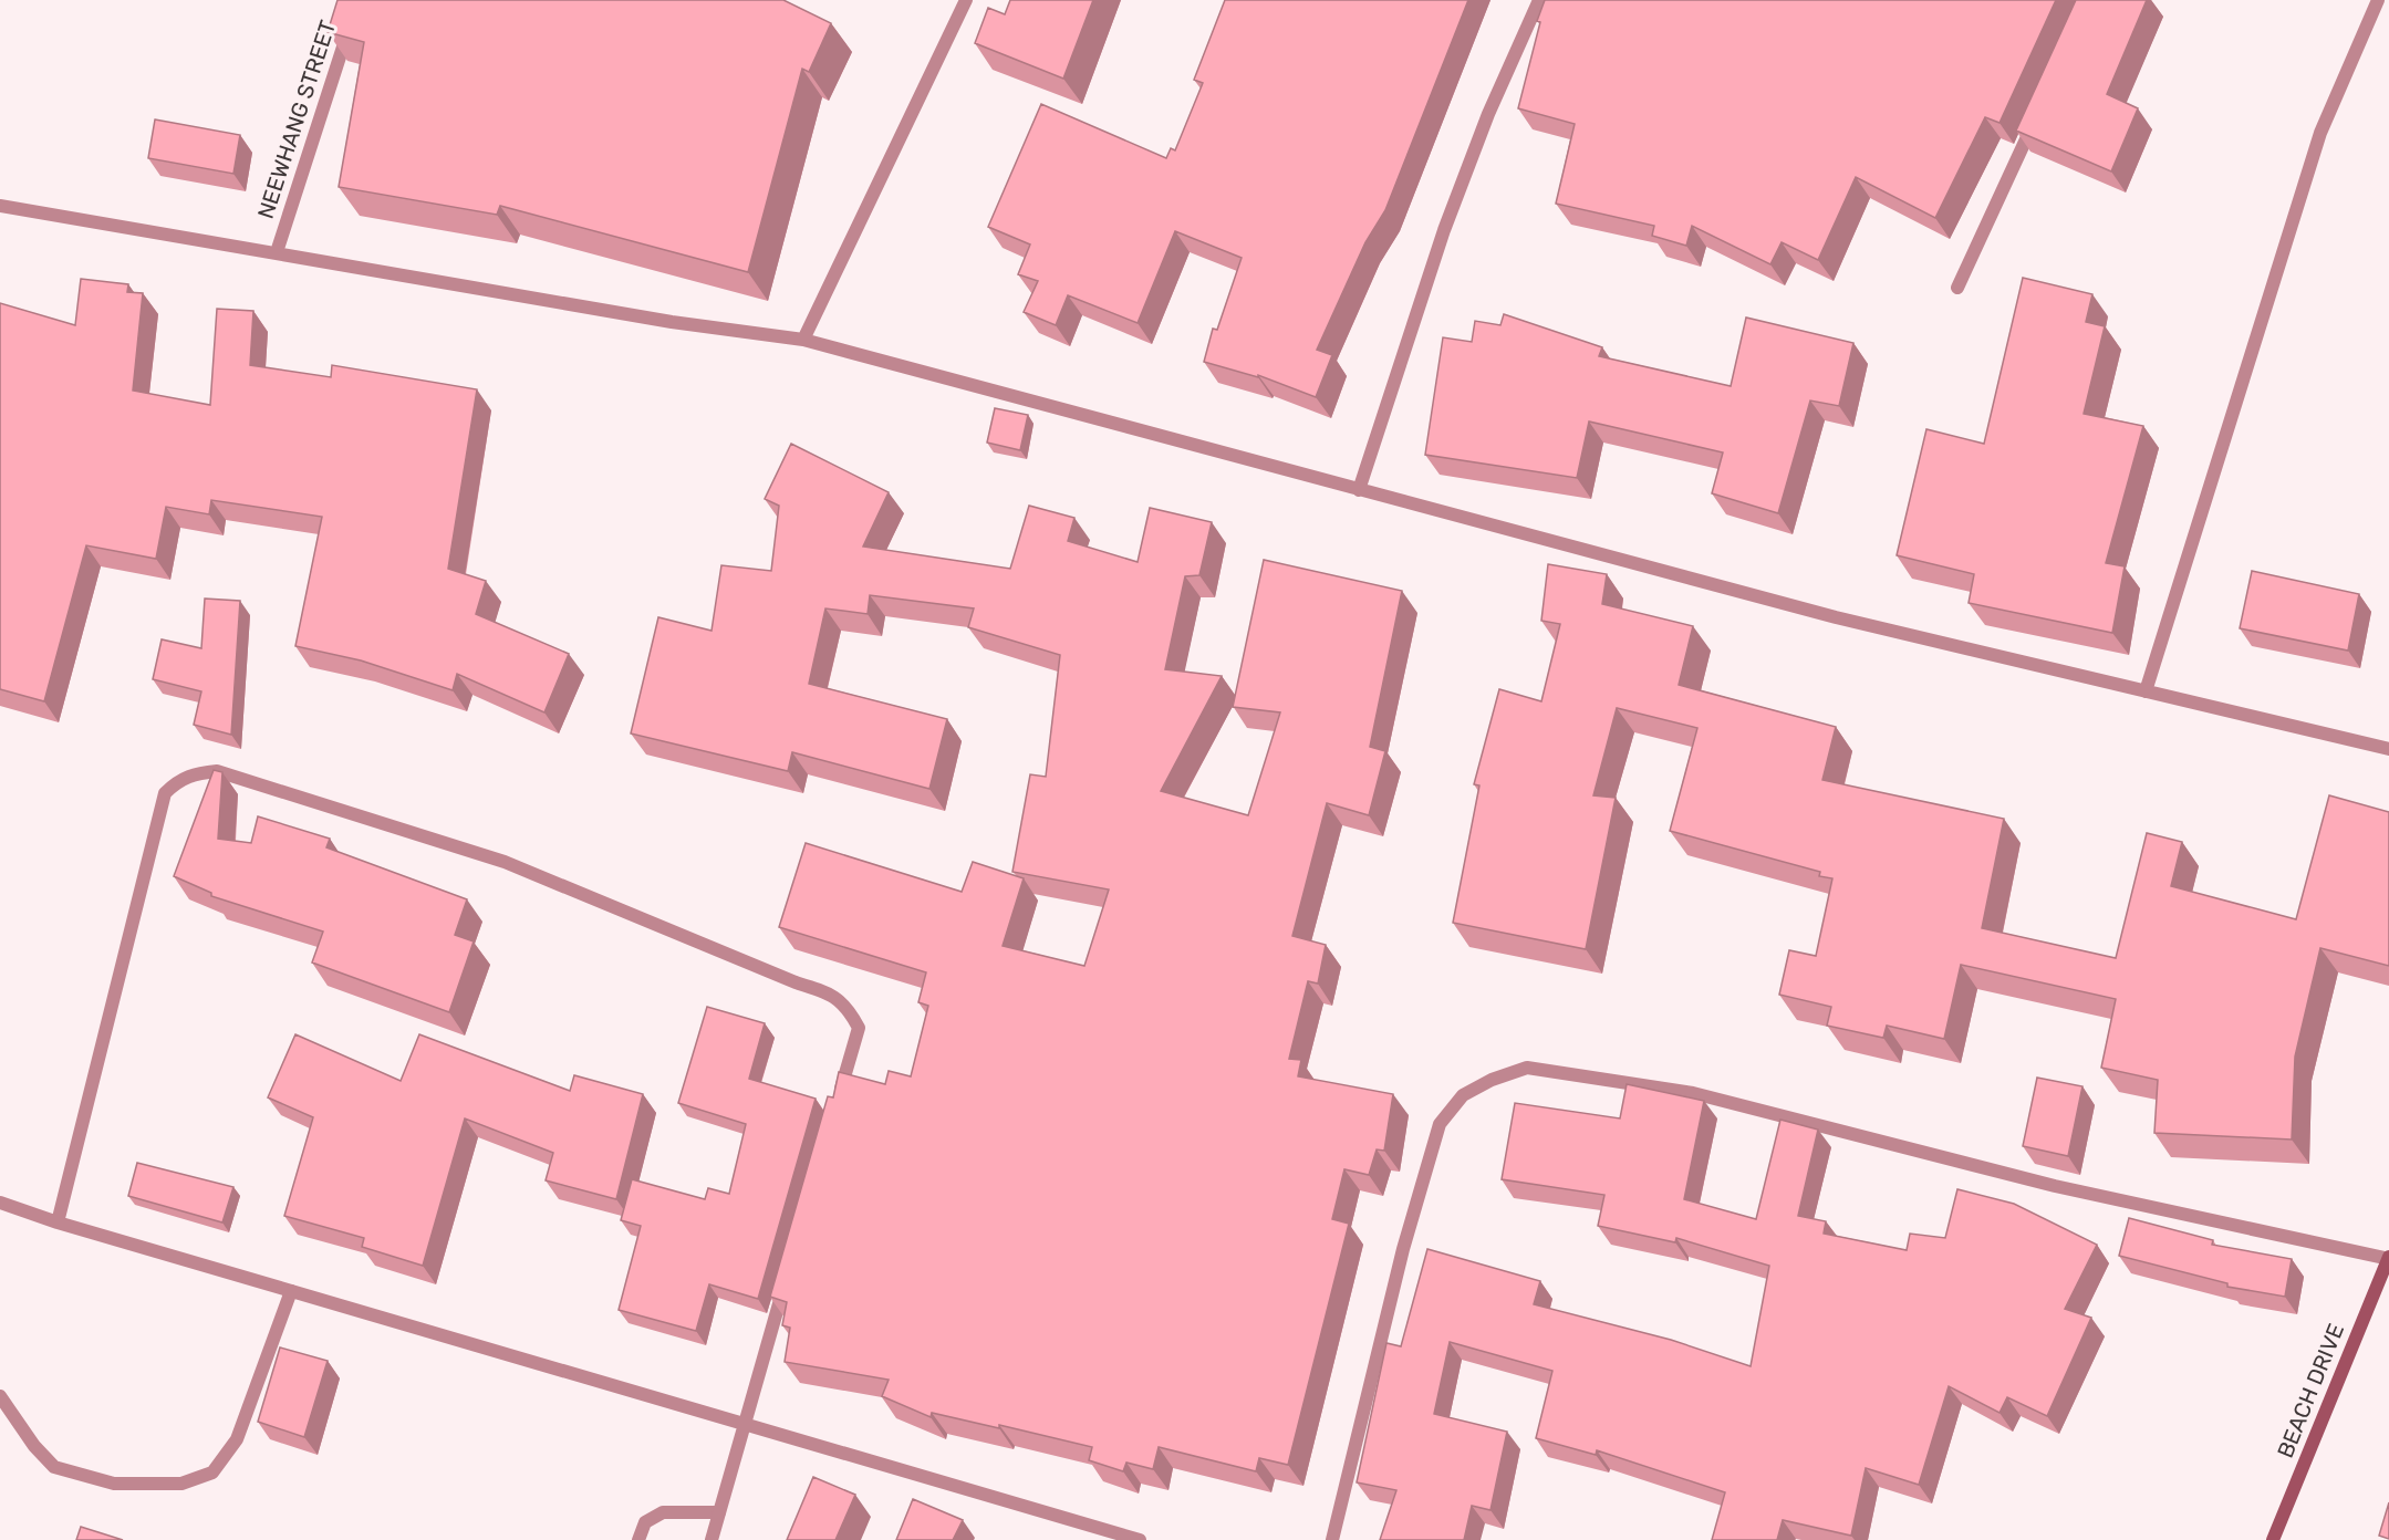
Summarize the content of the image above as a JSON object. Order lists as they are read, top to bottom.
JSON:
{
  "streets": {
    "street": ["NEEWHANG STREET", "BEACH DRIVE"]
  }
}
